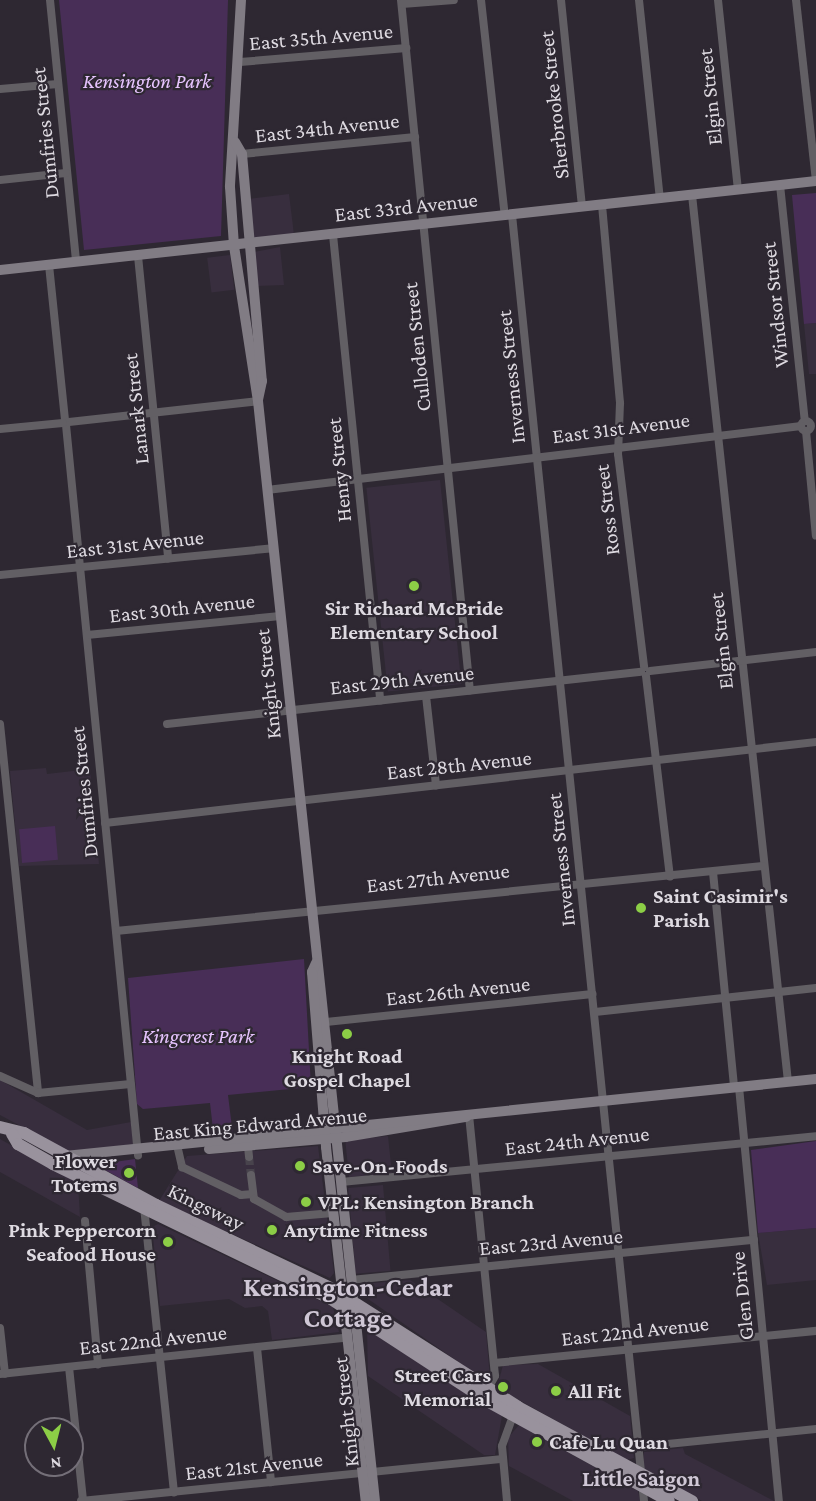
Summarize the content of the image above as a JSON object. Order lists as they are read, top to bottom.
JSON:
{
  "streets": {
    "main road": [
      "East 33rd Avenue",
      "Knight Street",
      "East King Edward Avenue",
      "Kingsway"
    ],
    "street": [
      "East 35th Avenue",
      "Elgin Street",
      "Sherbrooke Street",
      "East 34th Avenue",
      "Dumfries Street",
      "Windsor Street",
      "Culloden Street",
      "Inverness Street",
      "Lanark Street",
      "East 31st Avenue",
      "Henry Street",
      "Ross Street",
      "East 30th Avenue",
      "East 29th Avenue",
      "East 28th Avenue",
      "East 27th Avenue",
      "East 26th Avenue",
      "East 24th Avenue",
      "East 23rd Avenue",
      "Glen Drive",
      "East 22nd Avenue",
      "East 21st Avenue"
    ]
  },
  "crossings": [
    ["East 35th Avenue", "Culloden Street"],
    ["East 35th Avenue", "Knight Street"],
    ["Elgin Street", "East 33rd Avenue"],
    ["Elgin Street", "East 31st Avenue"],
    ["Elgin Street", "East 29th Avenue"],
    ["Elgin Street", "East 28th Avenue"],
    ["Elgin Street", "East 27th Avenue"],
    ["Elgin Street", "East King Edward Avenue"],
    ["Sherbrooke Street", "East 33rd Avenue"],
    ["East 34th Avenue", "Culloden Street"],
    ["East 34th Avenue", "Knight Street"],
    ["Dumfries Street", "East 33rd Avenue"],
    ["Dumfries Street", "East 31st Avenue"],
    ["Dumfries Street", "East 30th Avenue"],
    ["Dumfries Street", "East 28th Avenue"],
    ["Dumfries Street", "East 27th Avenue"],
    ["Dumfries Street", "East King Edward Avenue"],
    ["East 33rd Avenue", "Windsor Street"],
    ["East 33rd Avenue", "Culloden Street"],
    ["East 33rd Avenue", "Inverness Street"],
    ["East 33rd Avenue", "Lanark Street"],
    ["East 33rd Avenue", "Henry Street"],
    ["East 33rd Avenue", "Ross Street"],
    ["East 33rd Avenue", "Knight Street"],
    ["Windsor Street", "East 31st Avenue"],
    ["Culloden Street", "East 31st Avenue"],
    ["Culloden Street", "East 29th Avenue"],
    ["Inverness Street", "East 31st Avenue"],
    ["Inverness Street", "East 29th Avenue"],
    ["Inverness Street", "East 28th Avenue"],
    ["Inverness Street", "East 27th Avenue"],
    ["Inverness Street", "East 26th Avenue"],
    ["Inverness Street", "East King Edward Avenue"],
    ["Inverness Street", "East 24th Avenue"],
    ["Inverness Street", "Kingsway"],
    ["Inverness Street", "East 23rd Avenue"],
    ["Inverness Street", "East 22nd Avenue"],
    ["Lanark Street", "East 31st Avenue"],
    ["East 31st Avenue", "Henry Street"],
    ["East 31st Avenue", "Ross Street"],
    ["East 31st Avenue", "Knight Street"],
    ["Henry Street", "East 29th Avenue"],
    ["Ross Street", "East 29th Avenue"],
    ["Ross Street", "East 28th Avenue"],
    ["Ross Street", "East 27th Avenue"],
    ["East 30th Avenue", "Knight Street"],
    ["East 29th Avenue", "Knight Street"],
    ["Knight Street", "East 28th Avenue"],
    ["Knight Street", "East 27th Avenue"],
    ["Knight Street", "East 26th Avenue"],
    ["Knight Street", "East King Edward Avenue"],
    ["Knight Street", "East 24th Avenue"],
    ["Knight Street", "Kingsway"],
    ["Knight Street", "East 23rd Avenue"],
    ["Knight Street", "East 22nd Avenue"],
    ["Knight Street", "East 21st Avenue"],
    ["East 27th Avenue", "Glen Drive"],
    ["East King Edward Avenue", "Kingsway"],
    ["East King Edward Avenue", "Glen Drive"],
    ["East 24th Avenue", "Glen Drive"],
    ["East 23rd Avenue", "Glen Drive"],
    ["Glen Drive", "East 22nd Avenue"]
  ],
  "districts": ["Kensington-Cedar Cottage", "Little Saigon"],
  "parks": ["Kensington Park", "Kingcrest Park"],
  "places": [
    "Sir Richard McBride Elementary School",
    "Saint Casimir's Parish",
    "Knight Road Gospel Chapel",
    "Save-On-Foods",
    "Flower Totems",
    "VPL: Kensington Branch",
    "Anytime Fitness",
    "Pink Peppercorn Seafood House",
    "Street Cars Memorial",
    "All Fit",
    "Cafe Lu Quan"
  ],
  "north": "bottom"
}
